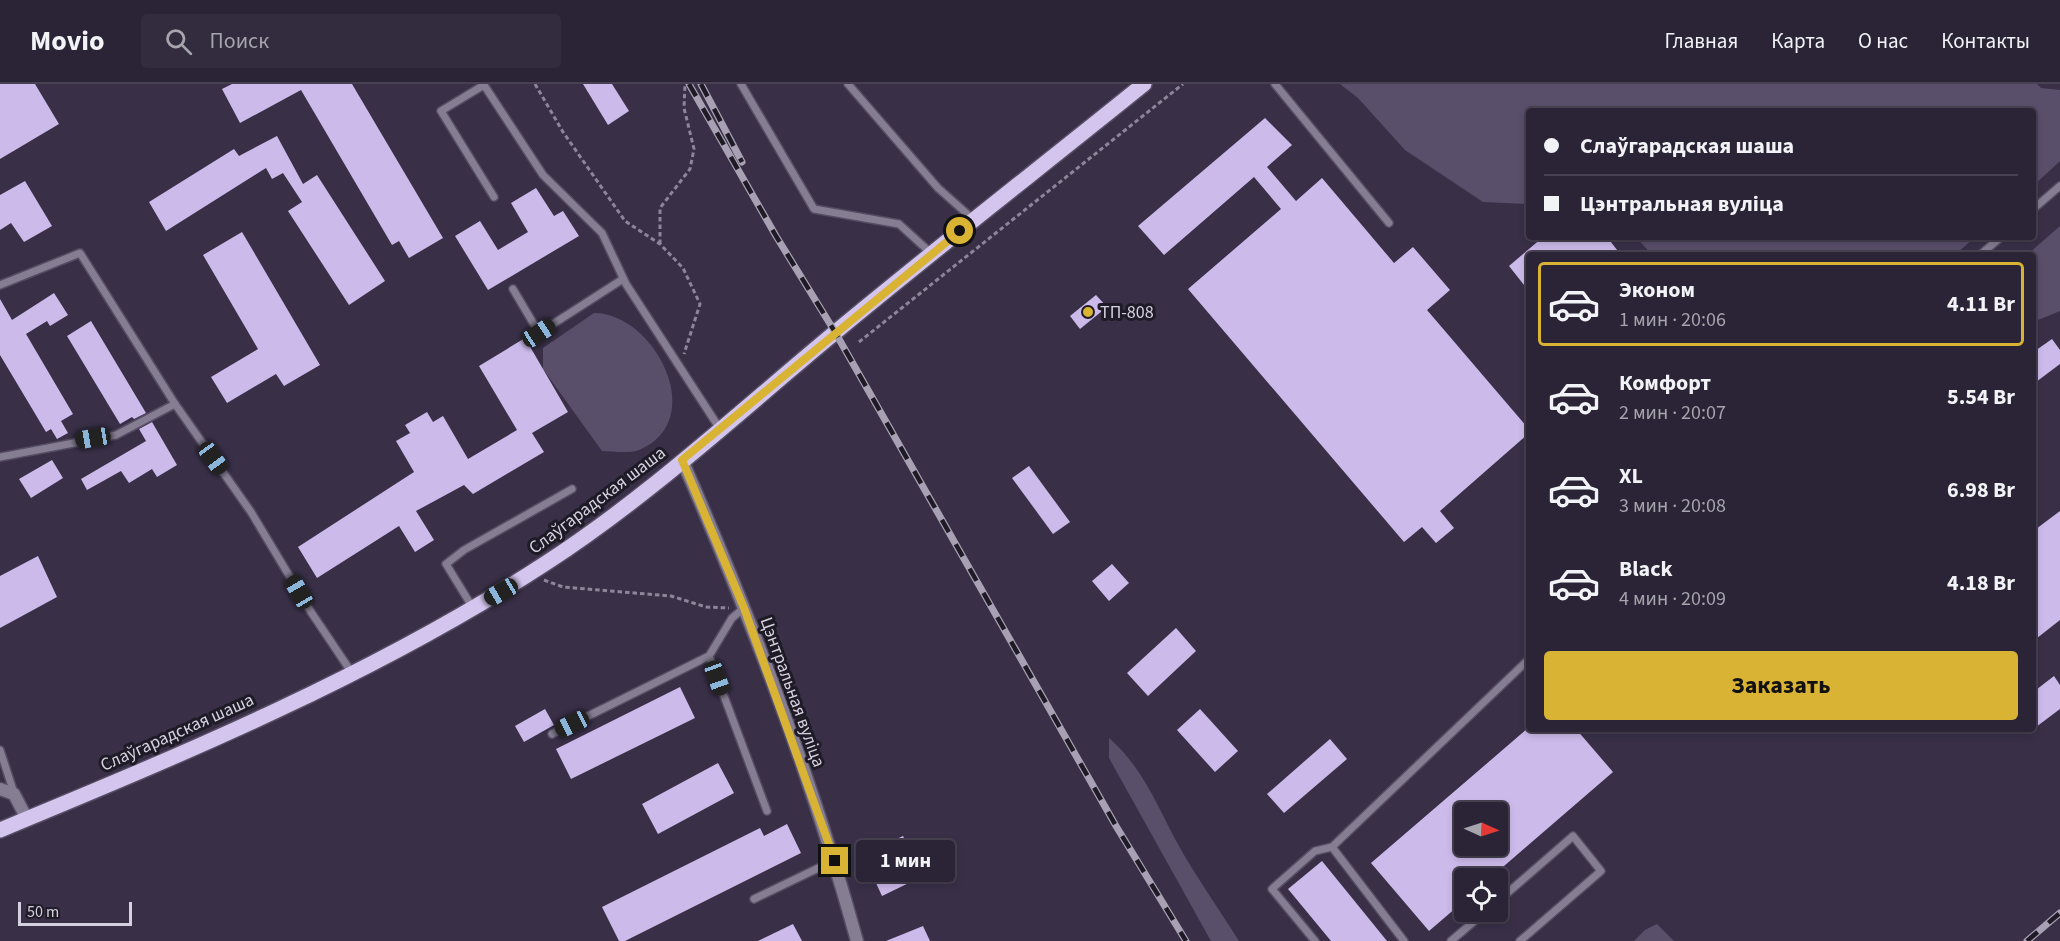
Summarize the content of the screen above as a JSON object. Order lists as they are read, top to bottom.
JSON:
{
  "streets": {
    "main road": ["Слаўгарадская шаша"],
    "street": ["Цэнтральная вуліца"]
  },
  "crossings": [
    ["Слаўгарадская шаша", "Цэнтральная вуліца"]
  ],
  "places": ["ТП-808"],
  "scale_bar": "50 m",
  "north": "right",
  "page": {
    "header": "Movio",
    "search": "Поиск",
    "nav": [
      "Главная",
      "Карта",
      "О нас",
      "Контакты"
    ],
    "banner": ["Слаўгарадская шаша", "Цэнтральная вуліца"],
    "list": [
      {
        "name": "Эконом",
        "note": "1 мин · 20:06",
        "value": "4.11 Br"
      },
      {
        "name": "Комфорт",
        "note": "2 мин · 20:07",
        "value": "5.54 Br"
      },
      {
        "name": "XL",
        "note": "3 мин · 20:08",
        "value": "6.98 Br"
      },
      {
        "name": "Black",
        "note": "4 мин · 20:09",
        "value": "4.18 Br"
      }
    ],
    "buttons": "Заказать",
    "bubble": "1 мин",
    "scale": "50 m"
  }
}
